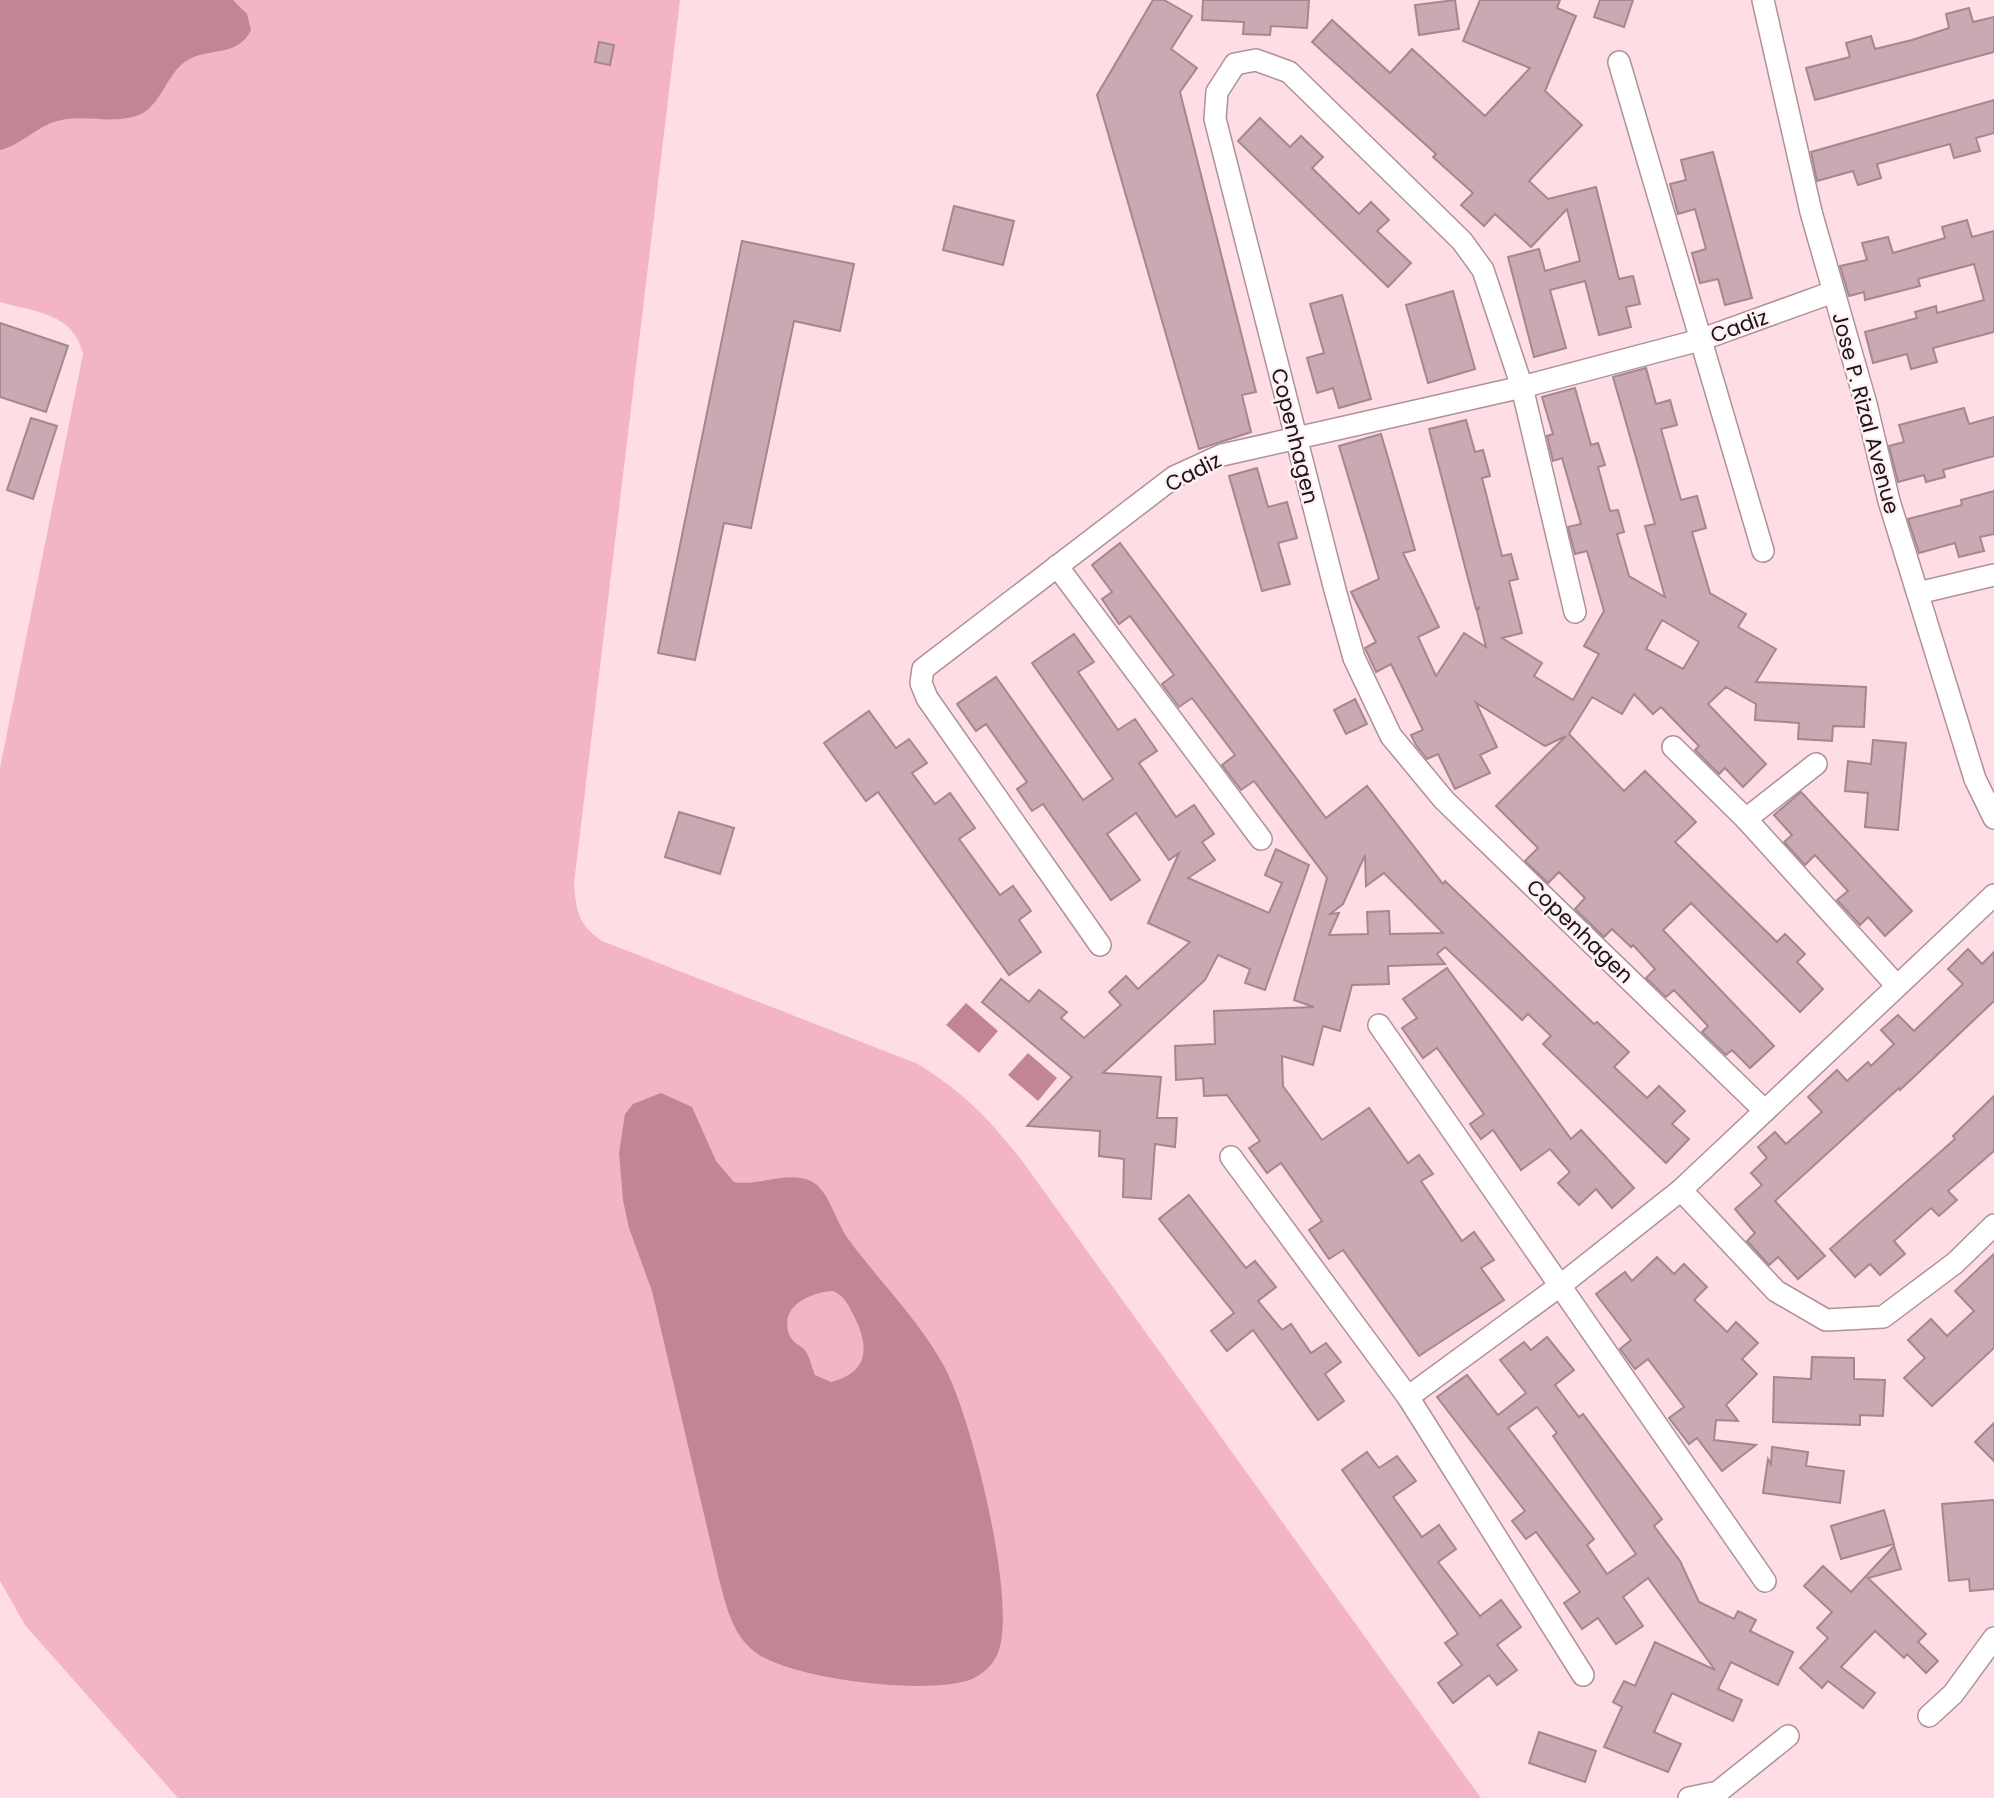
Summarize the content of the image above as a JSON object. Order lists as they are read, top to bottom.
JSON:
{
  "streets": {
    "street": ["Cadiz", "Jose P. Rizal Avenue", "Copenhagen"]
  },
  "crossings": [
    ["Cadiz", "Jose P. Rizal Avenue"],
    ["Cadiz", "Copenhagen"]
  ]
}
